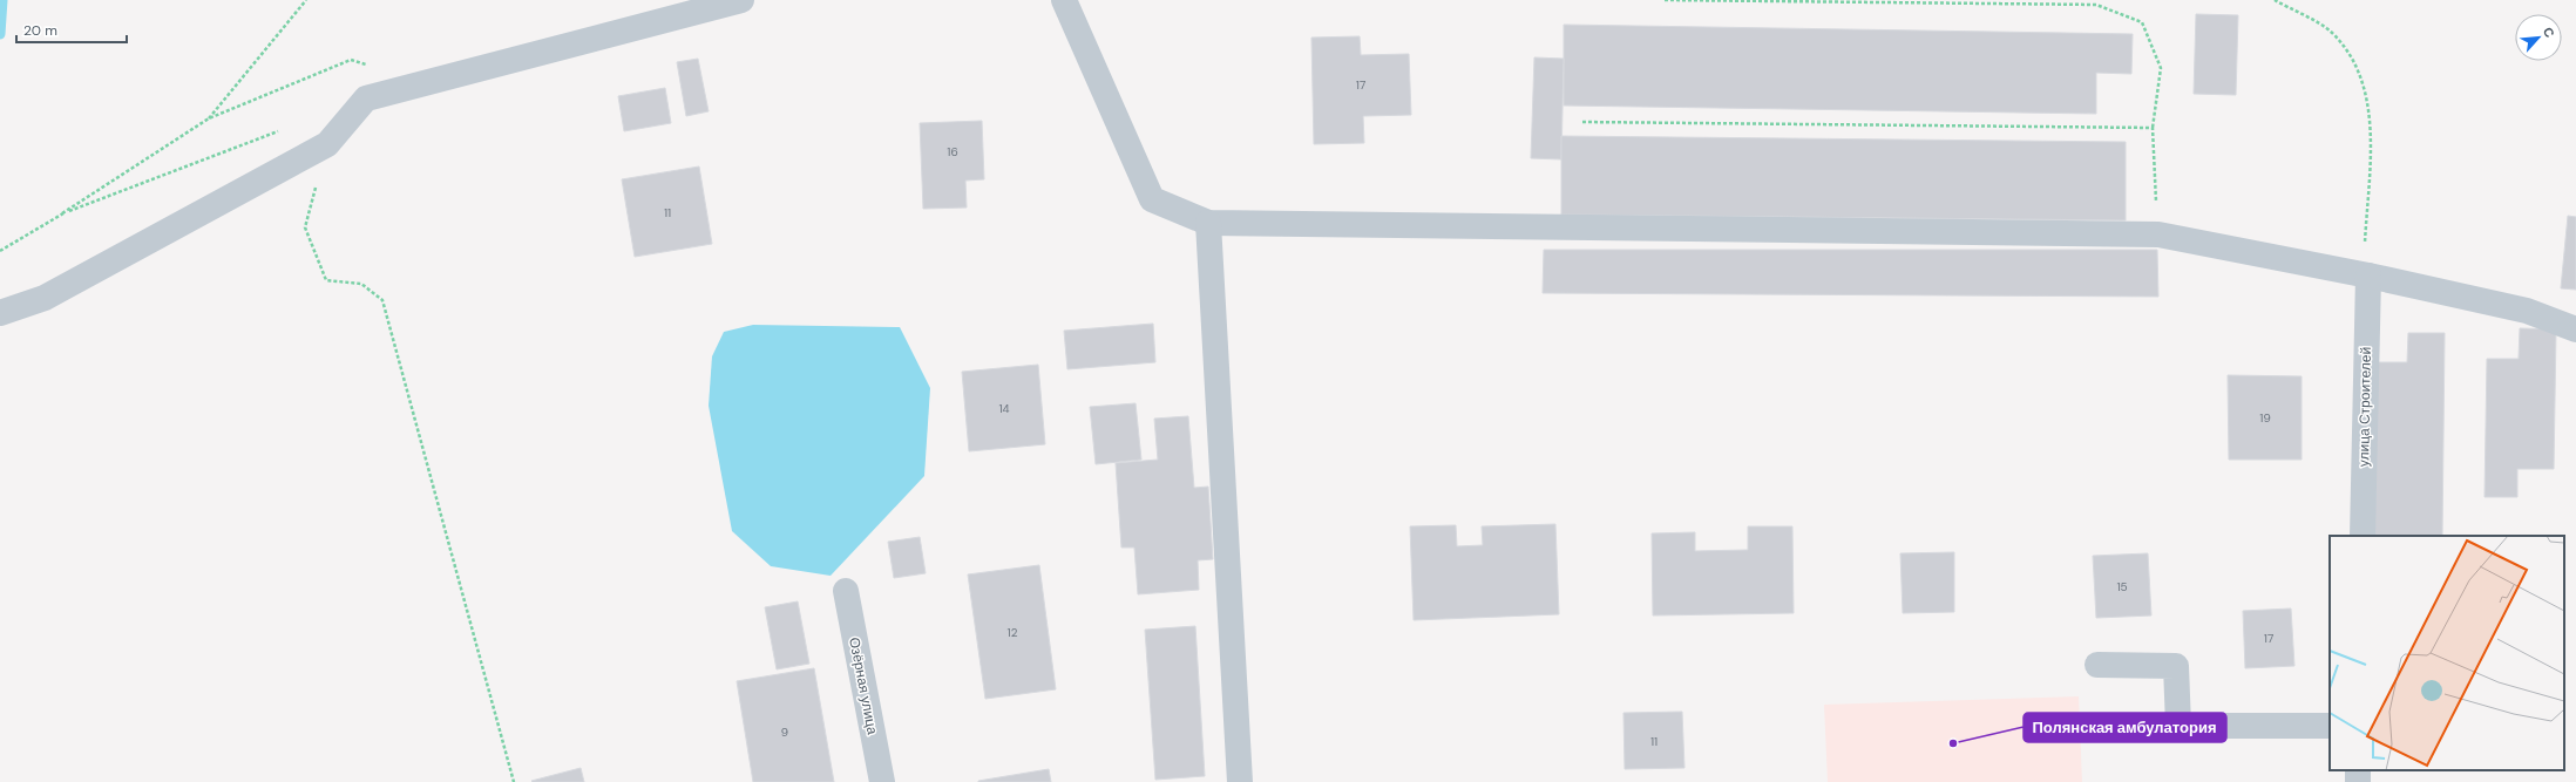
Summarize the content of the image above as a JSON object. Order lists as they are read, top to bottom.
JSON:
{
  "streets": {
    "street": ["улица Строителей", "Озёрная улица"]
  },
  "places": ["Полянская амбулатория"],
  "house_numbers": [
    "17",
    "16",
    "11",
    "14",
    "19",
    "15",
    "12",
    "17",
    "9",
    "11"
  ],
  "scale_bar": "20 m",
  "north": "top right"
}
